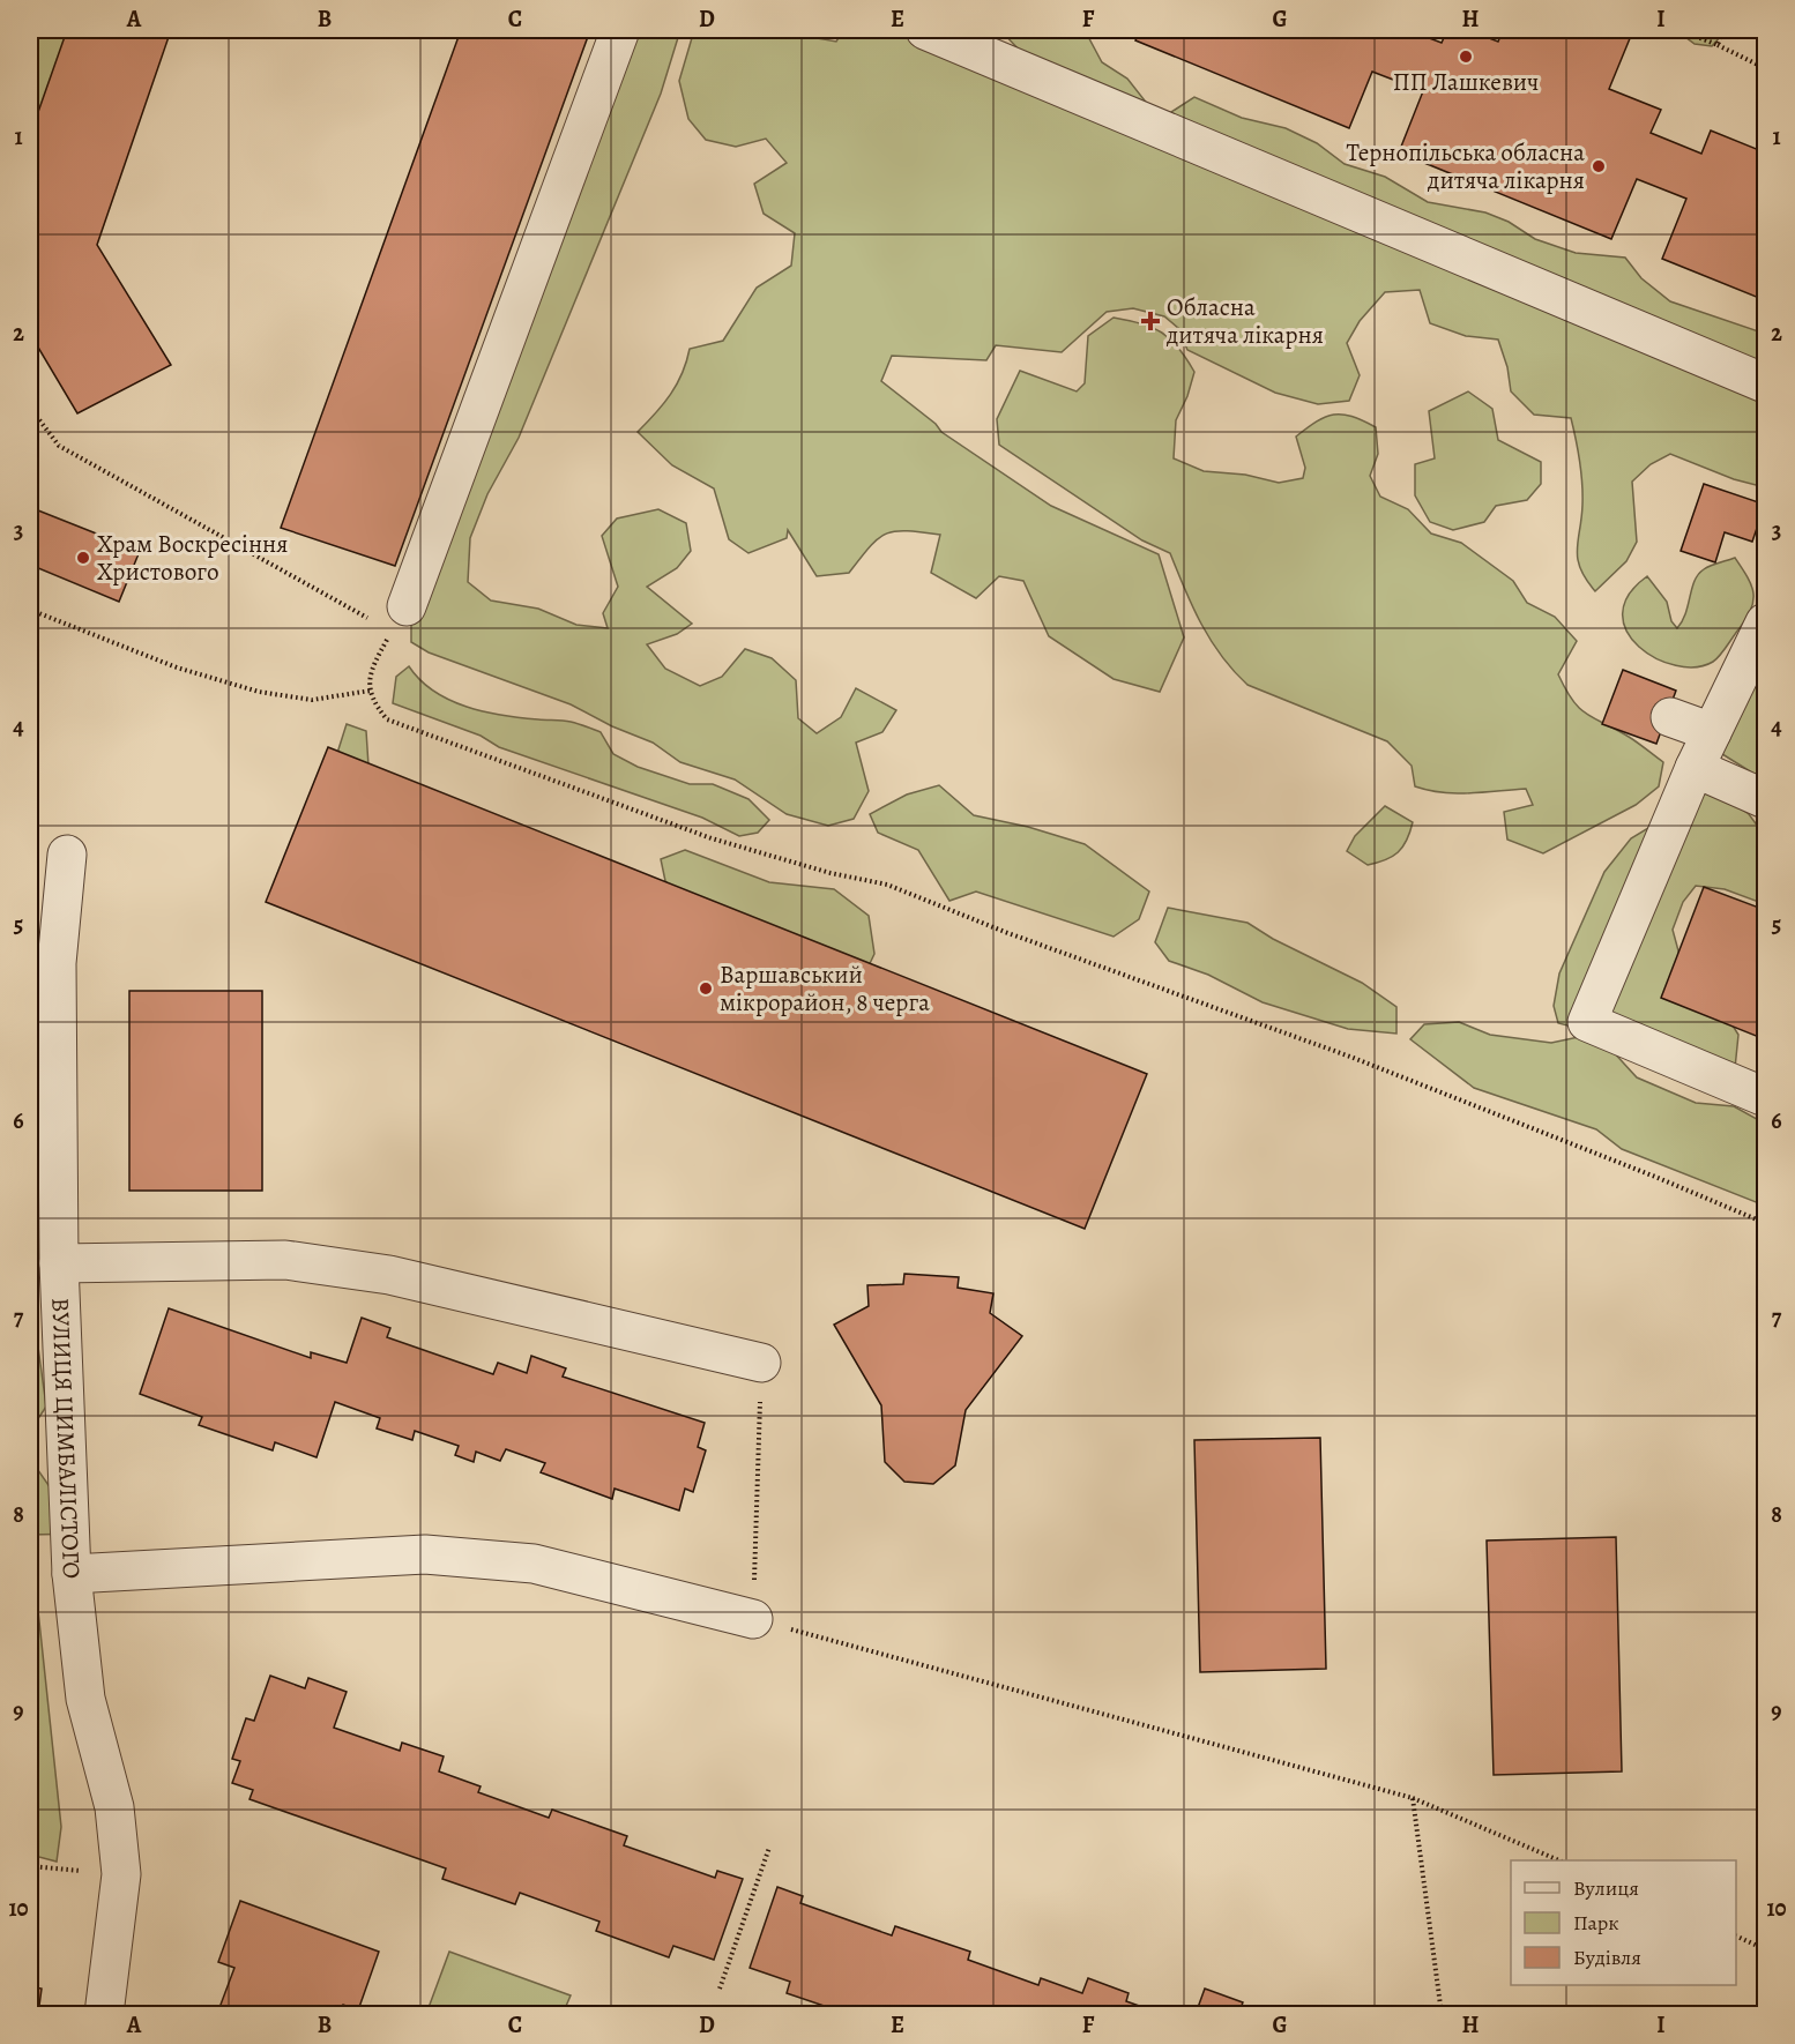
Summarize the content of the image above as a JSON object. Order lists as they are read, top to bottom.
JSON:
{
  "streets": {
    "lane": ["ВУЛИЦЯ ЦИМБАЛІСТОГО"]
  },
  "places": {
    "other": [
      "ПП Лашкевич",
      "Тернопільська обласна дитяча лікарня",
      "Храм Воскресіння Христового",
      "Варшавський мікрорайон, 8 черга"
    ],
    "health": ["Обласна дитяча лікарня"]
  },
  "legend": ["Вулиця", "Парк", "Будівля"],
  "grid": {
    "columns": [
      "A",
      "B",
      "C",
      "D",
      "E",
      "F",
      "G",
      "H",
      "I"
    ],
    "rows": [
      "1",
      "2",
      "3",
      "4",
      "5",
      "6",
      "7",
      "8",
      "9",
      "10"
    ]
  }
}
